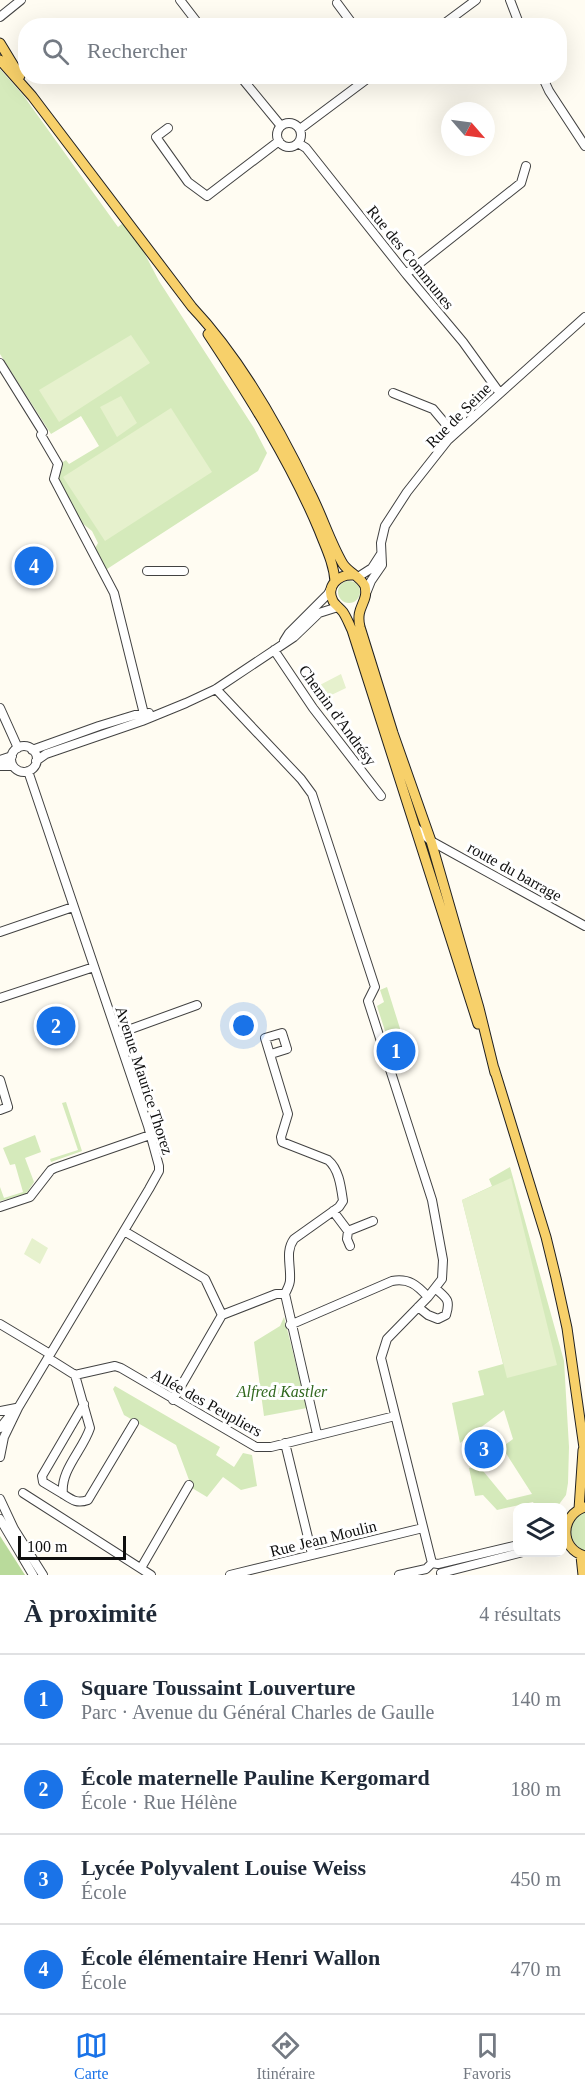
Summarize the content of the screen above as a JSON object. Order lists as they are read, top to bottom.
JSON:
{
  "streets": {
    "street": [
      "Rue des Communes",
      "Rue de Seine",
      "Chemin d'Andrésy",
      "route du barrage",
      "Avenue Maurice Thorez",
      "Allée des Peupliers",
      "Rue Jean Moulin"
    ]
  },
  "crossings": [
    ["Rue des Communes", "Rue de Seine"]
  ],
  "parks": ["Alfred Kastler"],
  "scale_bar": "100 m",
  "north": "bottom right",
  "page": {
    "search": "Rechercher",
    "pins": [
      "4",
      "2",
      "1",
      "3"
    ],
    "scale": "100 m",
    "heading": ["À proximité", "4 résultats"],
    "list": [
      {
        "mark": "1",
        "name": "Square Toussaint Louverture",
        "note": "Parc · Avenue du Général Charles de Gaulle",
        "value": "140 m"
      },
      {
        "mark": "2",
        "name": "École maternelle Pauline Kergomard",
        "note": "École · Rue Hélène",
        "value": "180 m"
      },
      {
        "mark": "3",
        "name": "Lycée Polyvalent Louise Weiss",
        "note": "École",
        "value": "450 m"
      },
      {
        "mark": "4",
        "name": "École élémentaire Henri Wallon",
        "note": "École",
        "value": "470 m"
      }
    ],
    "nav": ["Carte", "Itinéraire", "Favoris"]
  }
}
